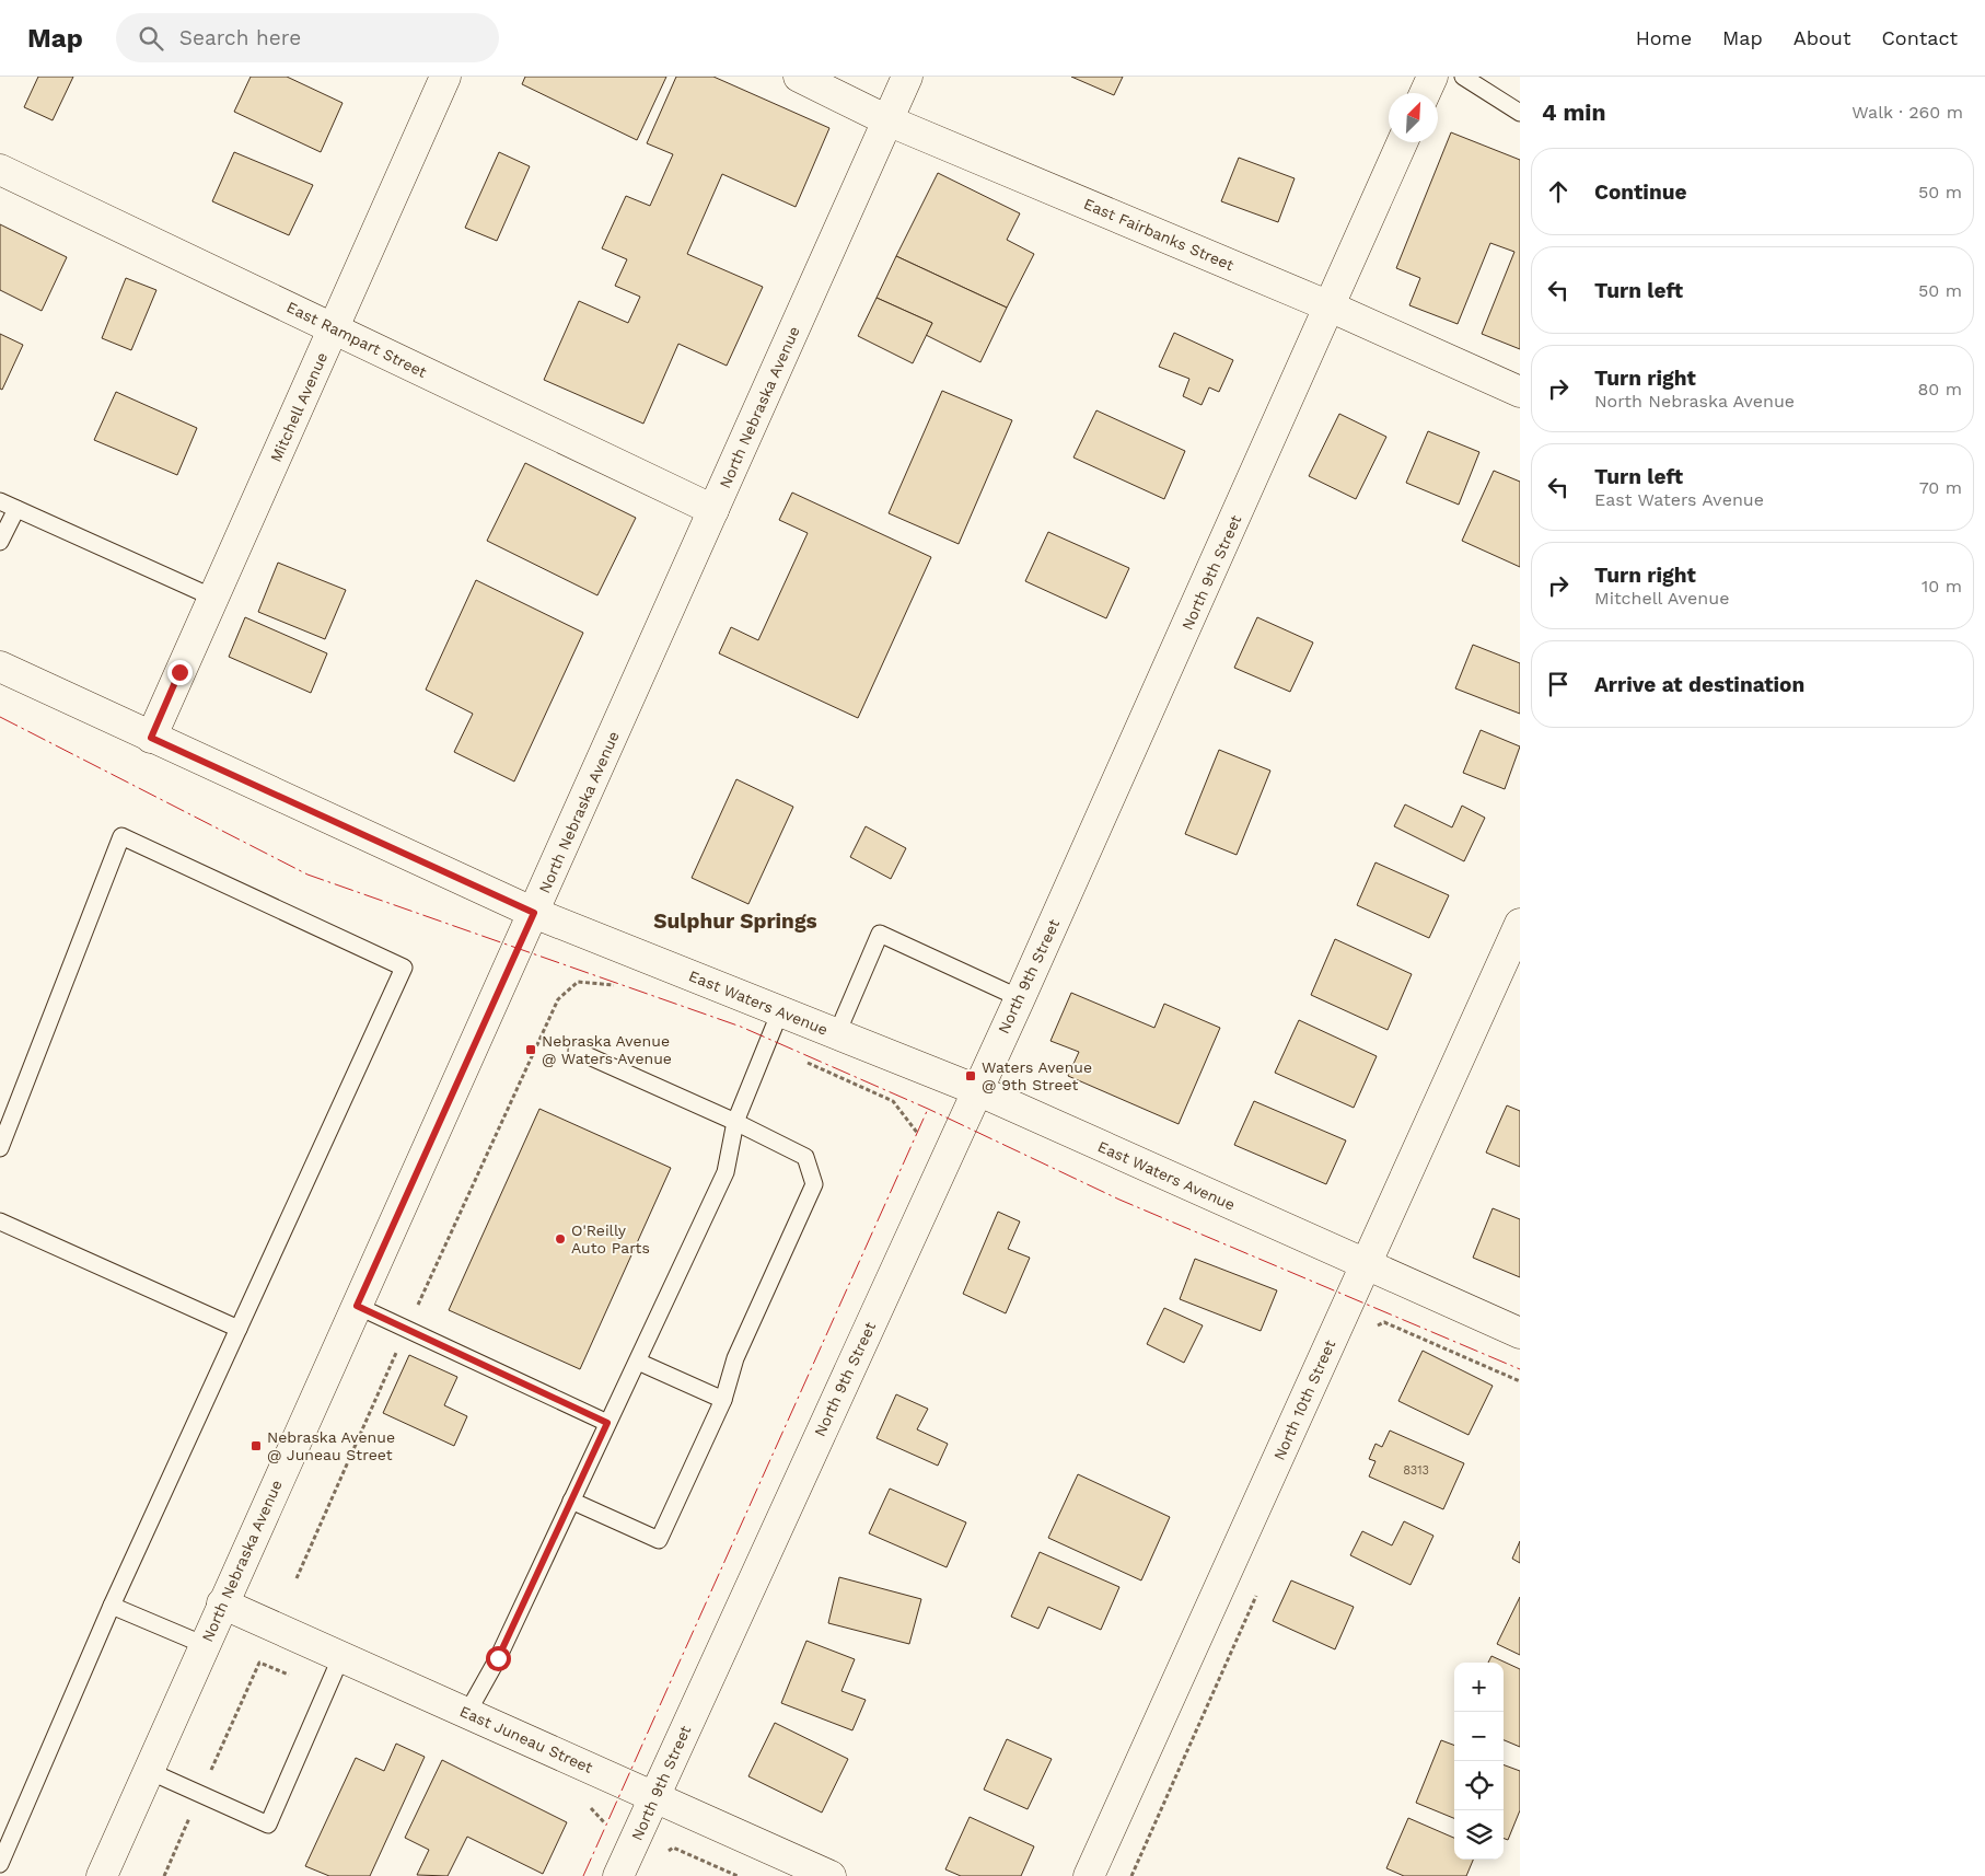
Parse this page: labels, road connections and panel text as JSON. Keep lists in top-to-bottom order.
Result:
{
  "streets": {
    "street": [
      "East Fairbanks Street",
      "East Rampart Street",
      "Mitchell Avenue",
      "North Nebraska Avenue",
      "North 9th Street",
      "East Waters Avenue",
      "North 10th Street",
      "East Juneau Street"
    ]
  },
  "crossings": [
    ["East Fairbanks Street", "North Nebraska Avenue"],
    ["East Fairbanks Street", "North 9th Street"],
    ["East Rampart Street", "Mitchell Avenue"],
    ["East Rampart Street", "North Nebraska Avenue"],
    ["Mitchell Avenue", "East Waters Avenue"],
    ["North Nebraska Avenue", "East Waters Avenue"],
    ["North Nebraska Avenue", "East Juneau Street"],
    ["North 9th Street", "East Waters Avenue"],
    ["North 9th Street", "East Juneau Street"],
    ["East Waters Avenue", "North 10th Street"]
  ],
  "districts": ["Sulphur Springs"],
  "places": {
    "transit": ["Nebraska Avenue @ Waters Avenue", "Waters Avenue @ 9th Street", "Nebraska Avenue @ Juneau Street"],
    "other": ["O'Reilly Auto Parts"]
  },
  "house_numbers": ["8313"],
  "north": "top right",
  "page": {
    "header": "Map",
    "search": "Search here",
    "nav": [
      "Home",
      "Map",
      "About",
      "Contact"
    ],
    "heading": ["4 min", "Walk · 260 m"],
    "list": [
      ["Continue", "50 m"],
      ["Turn left", "50 m"],
      ["Turn right", "North Nebraska Avenue", "80 m"],
      ["Turn left", "East Waters Avenue", "70 m"],
      ["Turn right", "Mitchell Avenue", "10 m"],
      "Arrive at destination"
    ],
    "map_buttons": ["+", "−"]
  }
}
